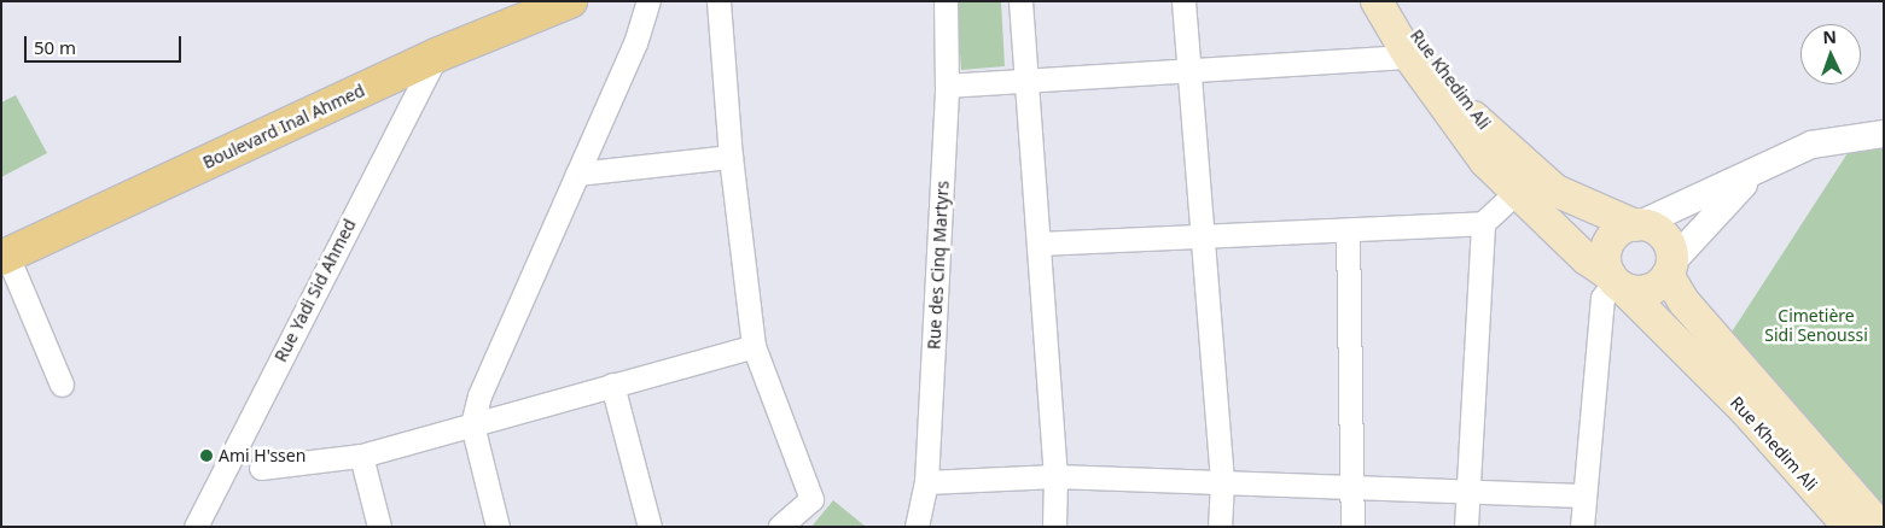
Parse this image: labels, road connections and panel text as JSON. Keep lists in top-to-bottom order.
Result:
{
  "streets": {
    "main road": ["Rue Khedim Ali", "Boulevard Inal Ahmed"],
    "street": ["Rue des Cinq Martyrs", "Rue Yadi Sid Ahmed"]
  },
  "crossings": [
    ["Boulevard Inal Ahmed", "Rue Yadi Sid Ahmed"]
  ],
  "parks": ["Cimetière Sidi Senoussi"],
  "places": ["Ami H'ssen"],
  "scale_bar": "50 m",
  "north": "top"
}
